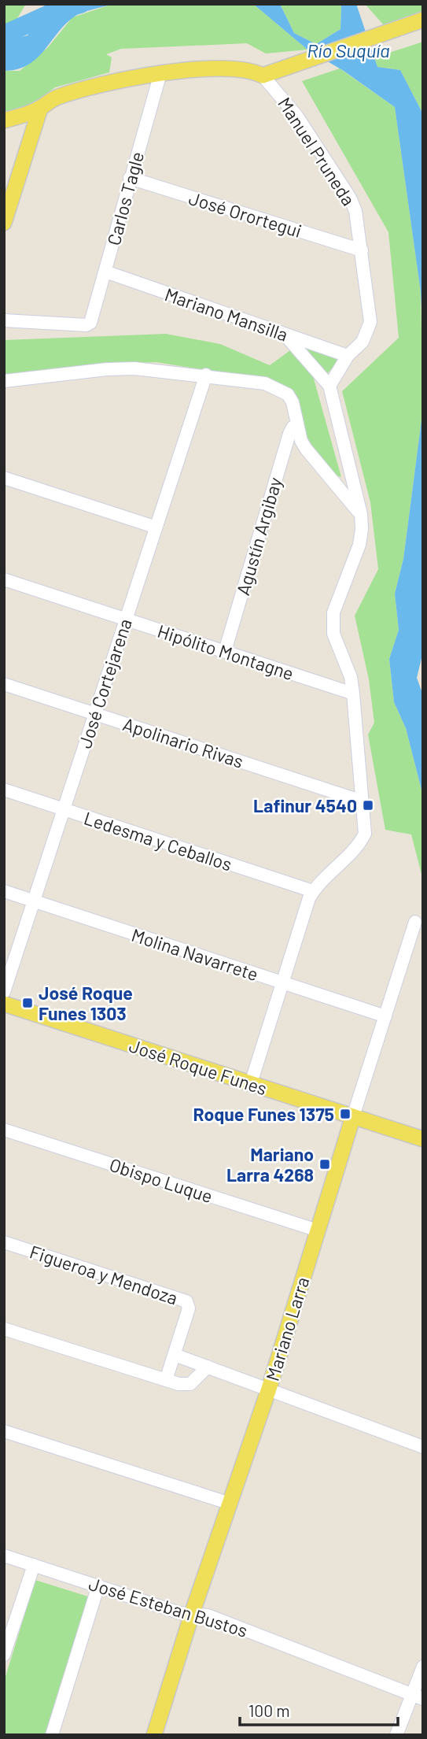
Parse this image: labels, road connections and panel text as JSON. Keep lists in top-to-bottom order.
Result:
{
  "streets": {
    "main road": ["José Roque Funes", "Mariano Larra"],
    "street": [
      "Manuel Pruneda",
      "Carlos Tagle",
      "José Orortegui",
      "Mariano Mansilla",
      "Agustín Argibay",
      "Hipólito Montagne",
      "José Cortejarena",
      "Apolinario Rivas",
      "Ledesma y Ceballos",
      "Molina Navarrete",
      "Obispo Luque",
      "Figueroa y Mendoza",
      "José Esteban Bustos"
    ]
  },
  "crossings": [
    ["Manuel Pruneda", "José Orortegui"],
    ["Manuel Pruneda", "Mariano Mansilla"],
    ["Carlos Tagle", "José Orortegui"],
    ["Carlos Tagle", "Mariano Mansilla"],
    ["Agustín Argibay", "Hipólito Montagne"],
    ["Hipólito Montagne", "José Cortejarena"],
    ["José Cortejarena", "Apolinario Rivas"],
    ["José Cortejarena", "Ledesma y Ceballos"],
    ["José Cortejarena", "Molina Navarrete"],
    ["Molina Navarrete", "Mariano Larra"],
    ["José Roque Funes", "Mariano Larra"],
    ["Obispo Luque", "Mariano Larra"],
    ["Mariano Larra", "José Esteban Bustos"]
  ],
  "water": ["Río Suquía"],
  "places": {
    "transit": [
      "Lafinur 4540",
      "José Roque Funes 1303",
      "Roque Funes 1375",
      "Mariano Larra 4268"
    ]
  },
  "scale_bar": "100 m"
}
